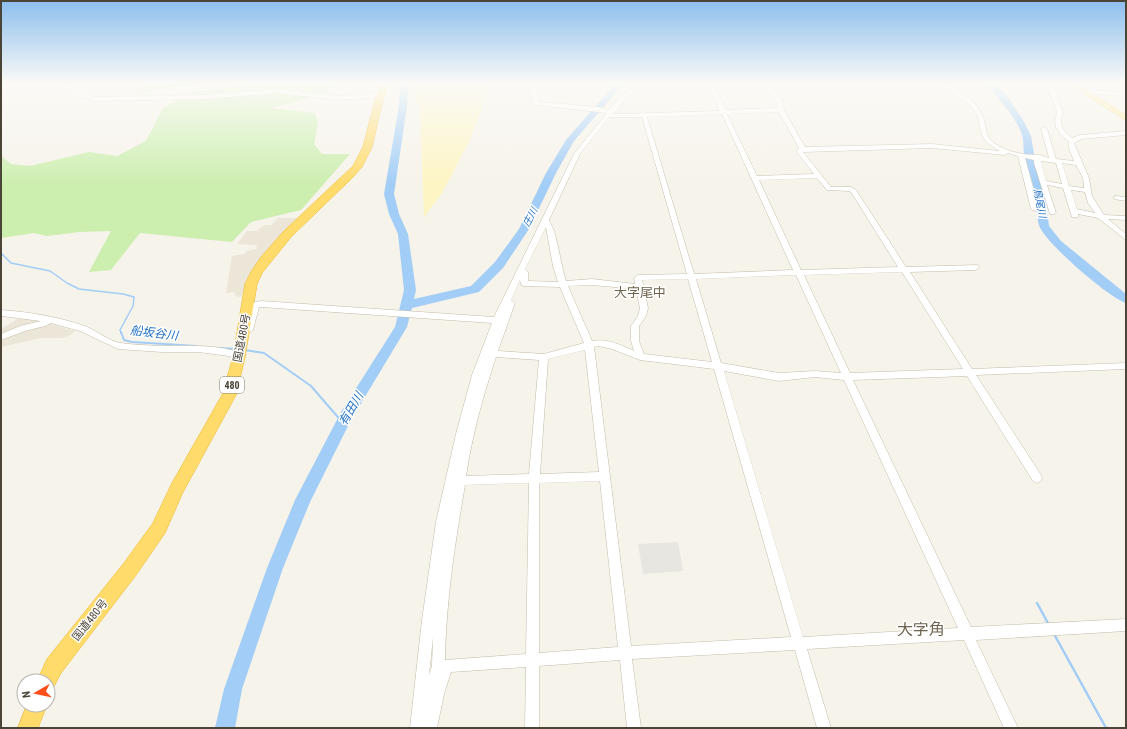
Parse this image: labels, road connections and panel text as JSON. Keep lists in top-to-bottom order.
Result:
{
  "streets": {
    "highway": ["国道480号", "480"]
  },
  "districts": ["大字尾中", "大字角"],
  "water": [
    "鳥尾川",
    "庄川",
    "船坂谷川",
    "有田川"
  ],
  "north": "left"
}
